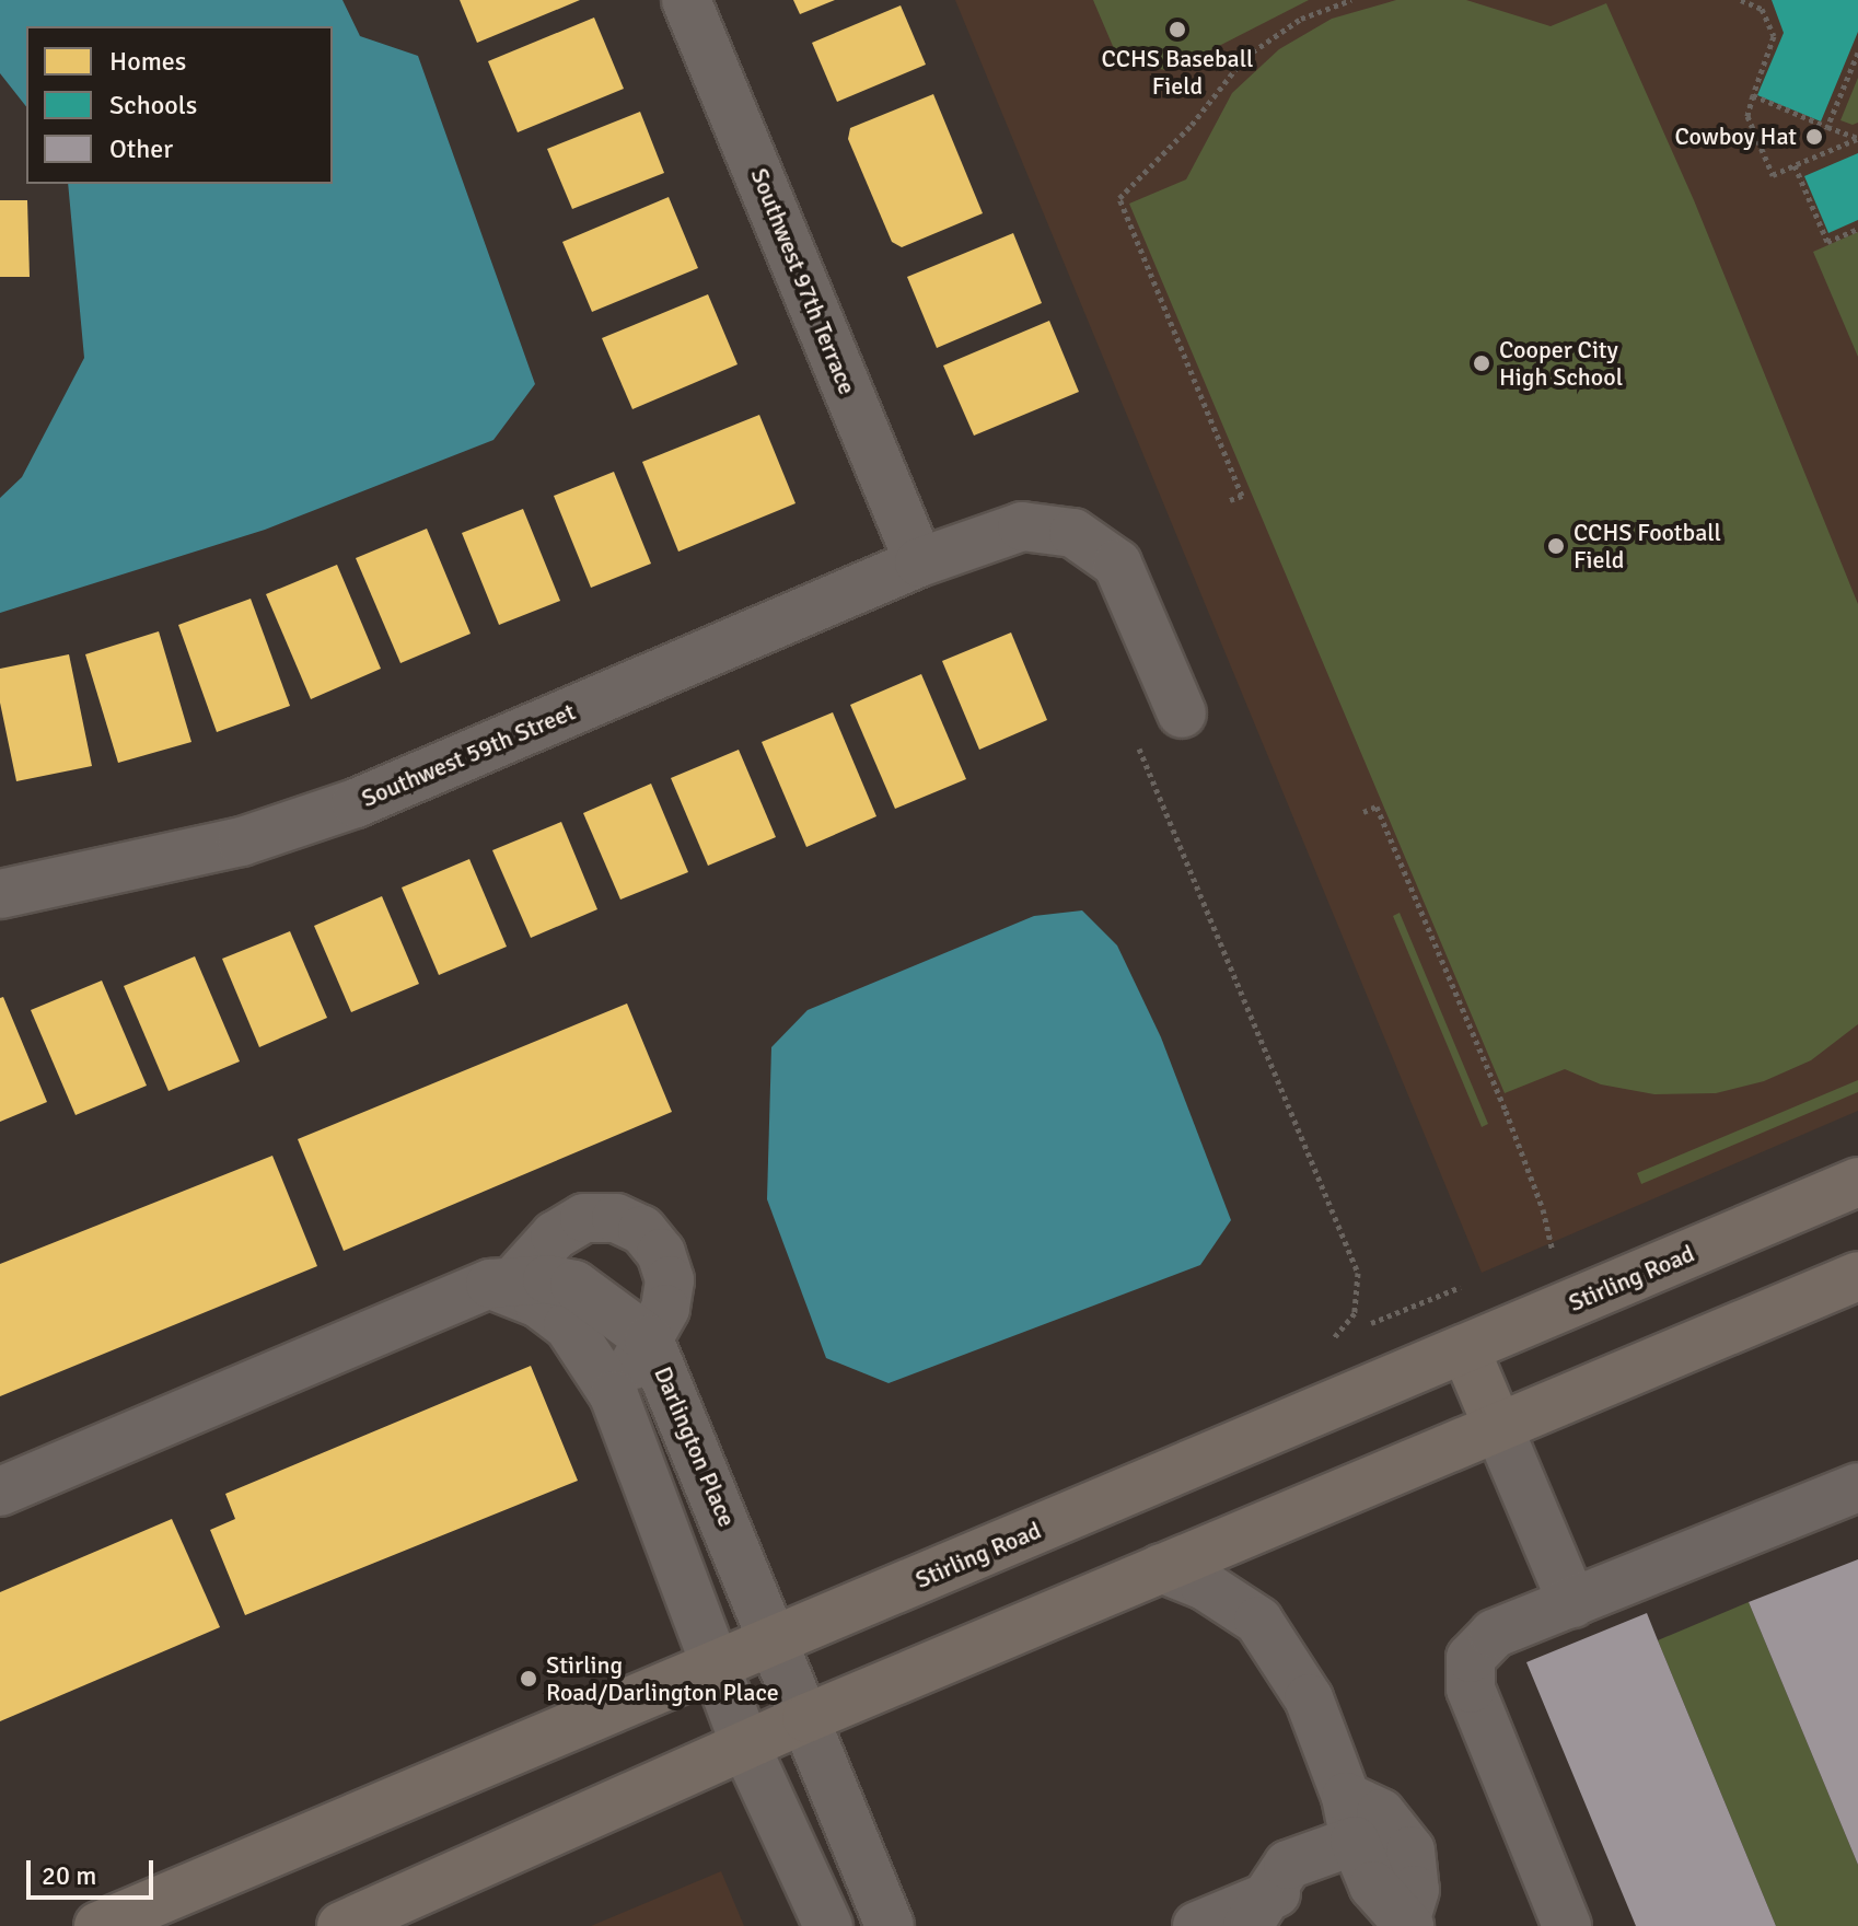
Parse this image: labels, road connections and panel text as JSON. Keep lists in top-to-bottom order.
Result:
{
  "streets": {
    "main road": ["Stirling Road"],
    "street": ["Southwest 97th Terrace", "Southwest 59th Street", "Darlington Place"]
  },
  "crossings": [
    ["Southwest 97th Terrace", "Southwest 59th Street"],
    ["Stirling Road", "Darlington Place"]
  ],
  "places": [
    "CCHS Baseball Field",
    "Cowboy Hat",
    "Cooper City High School",
    "CCHS Football Field",
    "Stirling Road/Darlington Place"
  ],
  "legend": ["Homes", "Schools", "Other"],
  "scale_bar": "20 m"
}
